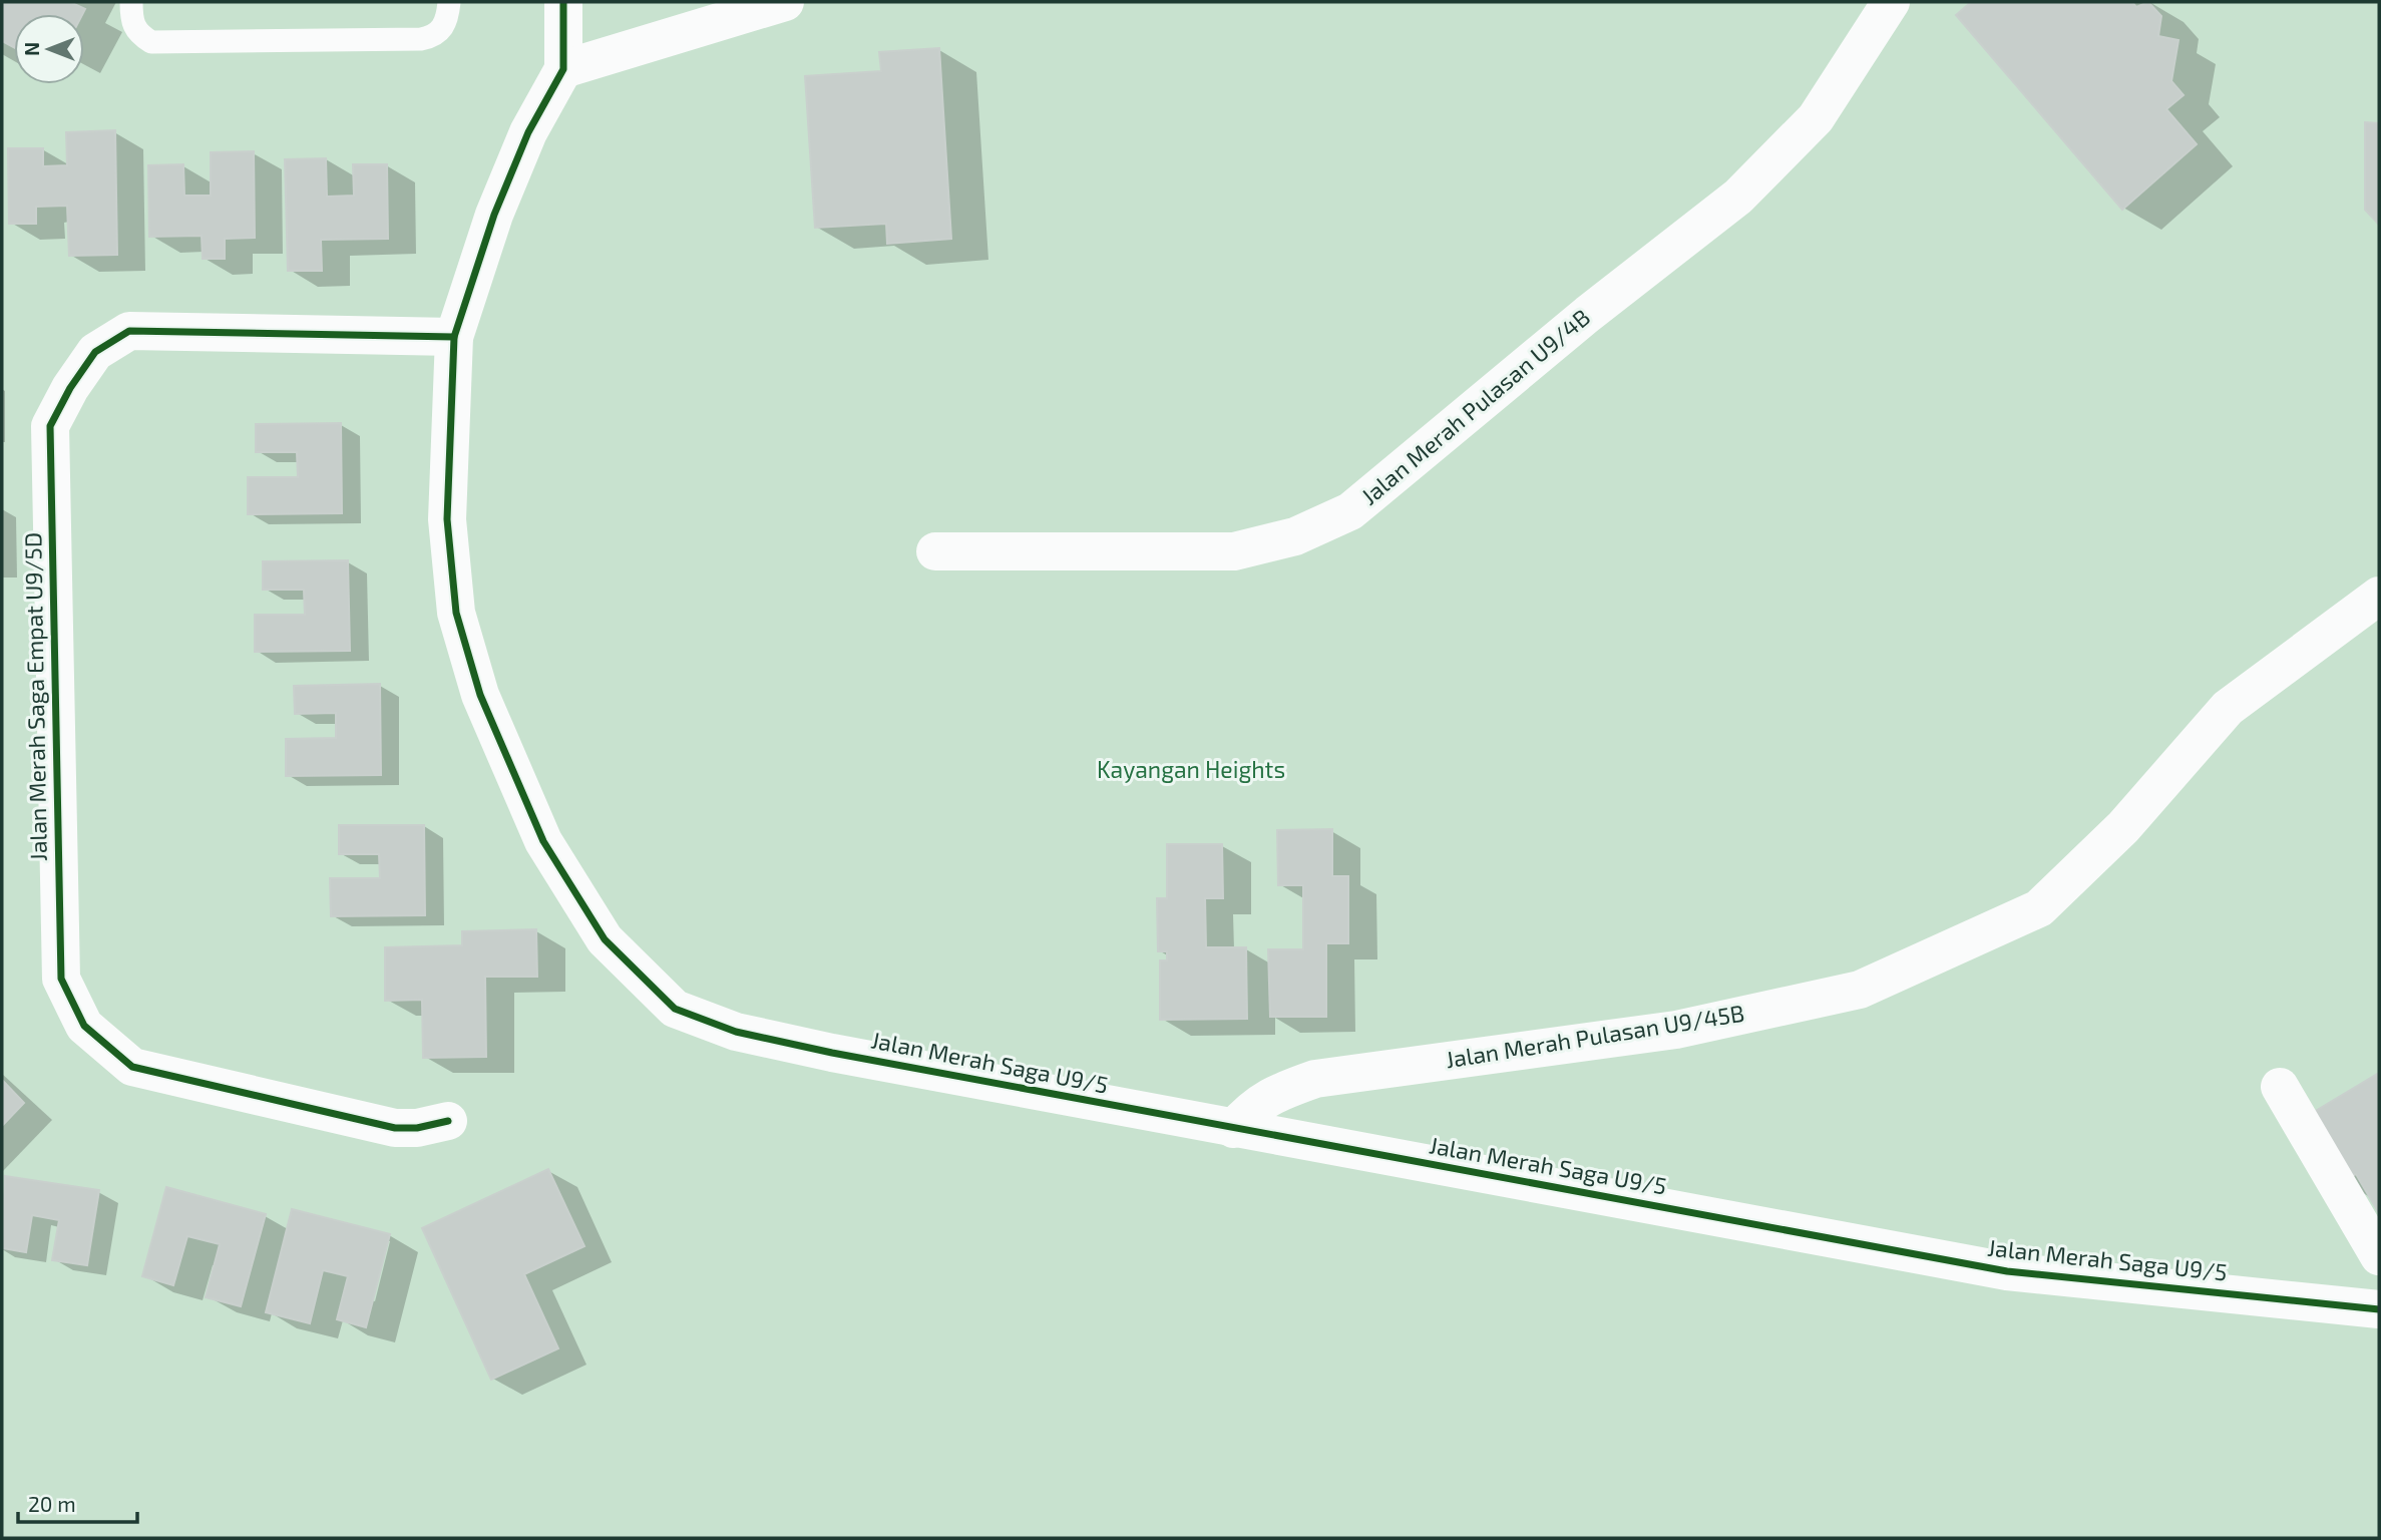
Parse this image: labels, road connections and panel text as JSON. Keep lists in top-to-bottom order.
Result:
{
  "streets": {
    "street": [
      "Jalan Merah Pulasan U9/4B",
      "Jalan Merah Saga Empat U9/5D",
      "Jalan Merah Pulasan U9/45B",
      "Jalan Merah Saga U9/5"
    ]
  },
  "crossings": [
    ["Jalan Merah Saga Empat U9/5D", "Jalan Merah Saga U9/5"],
    ["Jalan Merah Pulasan U9/45B", "Jalan Merah Saga U9/5"]
  ],
  "parks": ["Kayangan Heights"],
  "scale_bar": "20 m",
  "north": "left"
}
